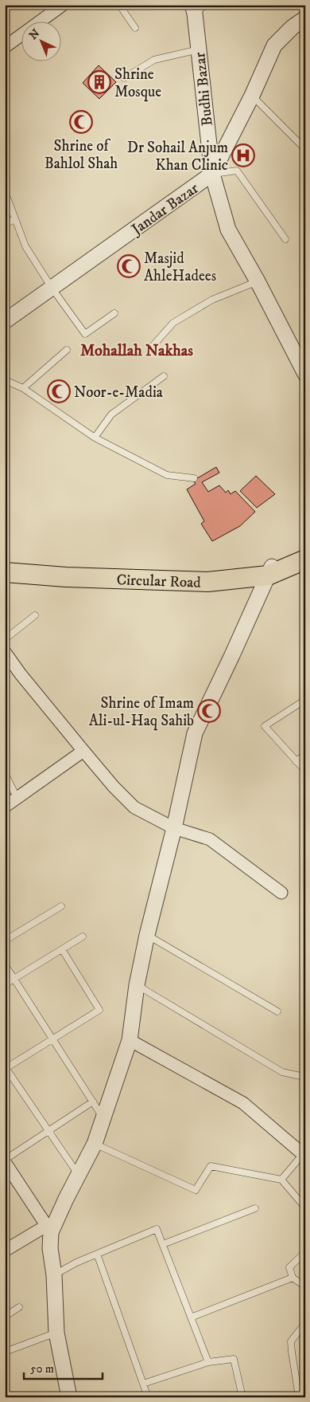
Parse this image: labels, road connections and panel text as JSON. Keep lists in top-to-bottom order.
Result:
{
  "streets": {
    "main road": ["Circular Road"],
    "street": ["Budhi Bazar", "Jandar Bazar"]
  },
  "crossings": [
    ["Budhi Bazar", "Jandar Bazar"]
  ],
  "districts": ["Mohallah Nakhas"],
  "places": {
    "building": ["Shrine Mosque"],
    "mosque": [
      "Shrine of Bahlol Shah",
      "Masjid AhleHadees",
      "Noor-e-Madia",
      "Shrine of Imam Ali-ul-Haq Sahib"
    ],
    "hospital": ["Dr Sohail Anjum Khan Clinic"]
  },
  "scale_bar": "50 m",
  "north": "top left"
}
